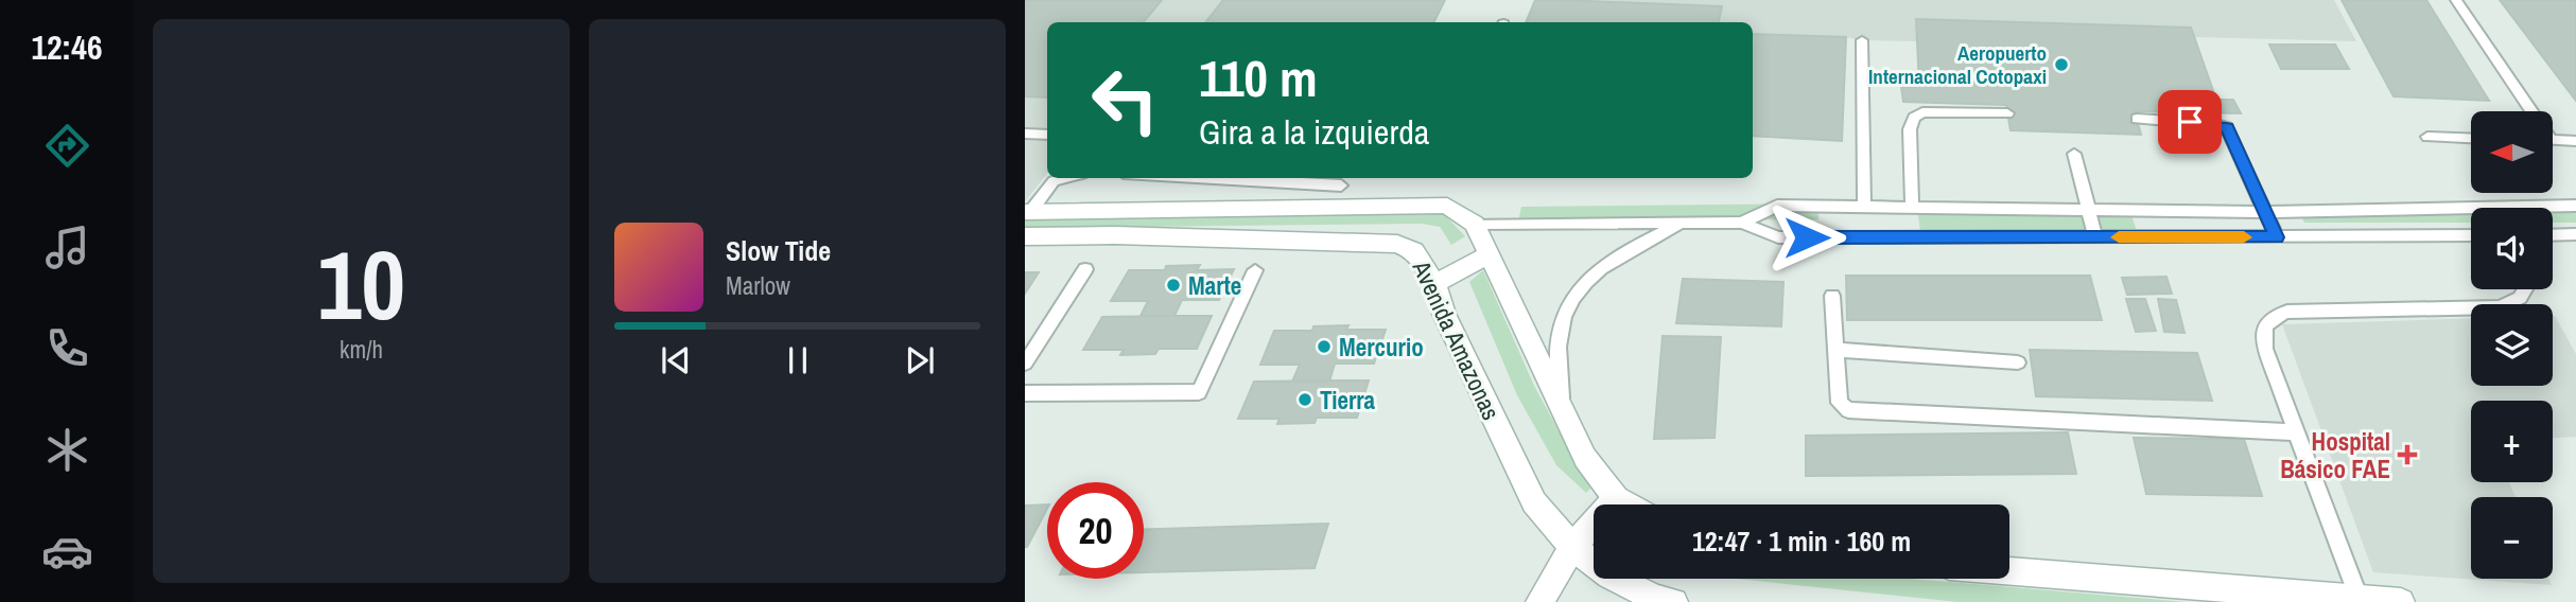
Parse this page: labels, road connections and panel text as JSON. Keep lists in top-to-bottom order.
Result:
{
  "streets": {
    "main road": ["Avenida Amazonas"]
  },
  "places": {
    "other": [
      "Aeropuerto Internacional Cotopaxi",
      "Marte",
      "Mercurio",
      "Tierra"
    ],
    "health": ["Hospital Básico FAE"]
  },
  "north": "left",
  "page": {
    "tabs": "12:46",
    "tile": ["10", "km/h"],
    "turn": ["110 m", "Gira a la izquierda"],
    "map_buttons": ["+", "−"],
    "song": ["Slow Tide", "Marlow"],
    "limit": "20",
    "trip": "12:47 · 1 min · 160 m"
  }
}
